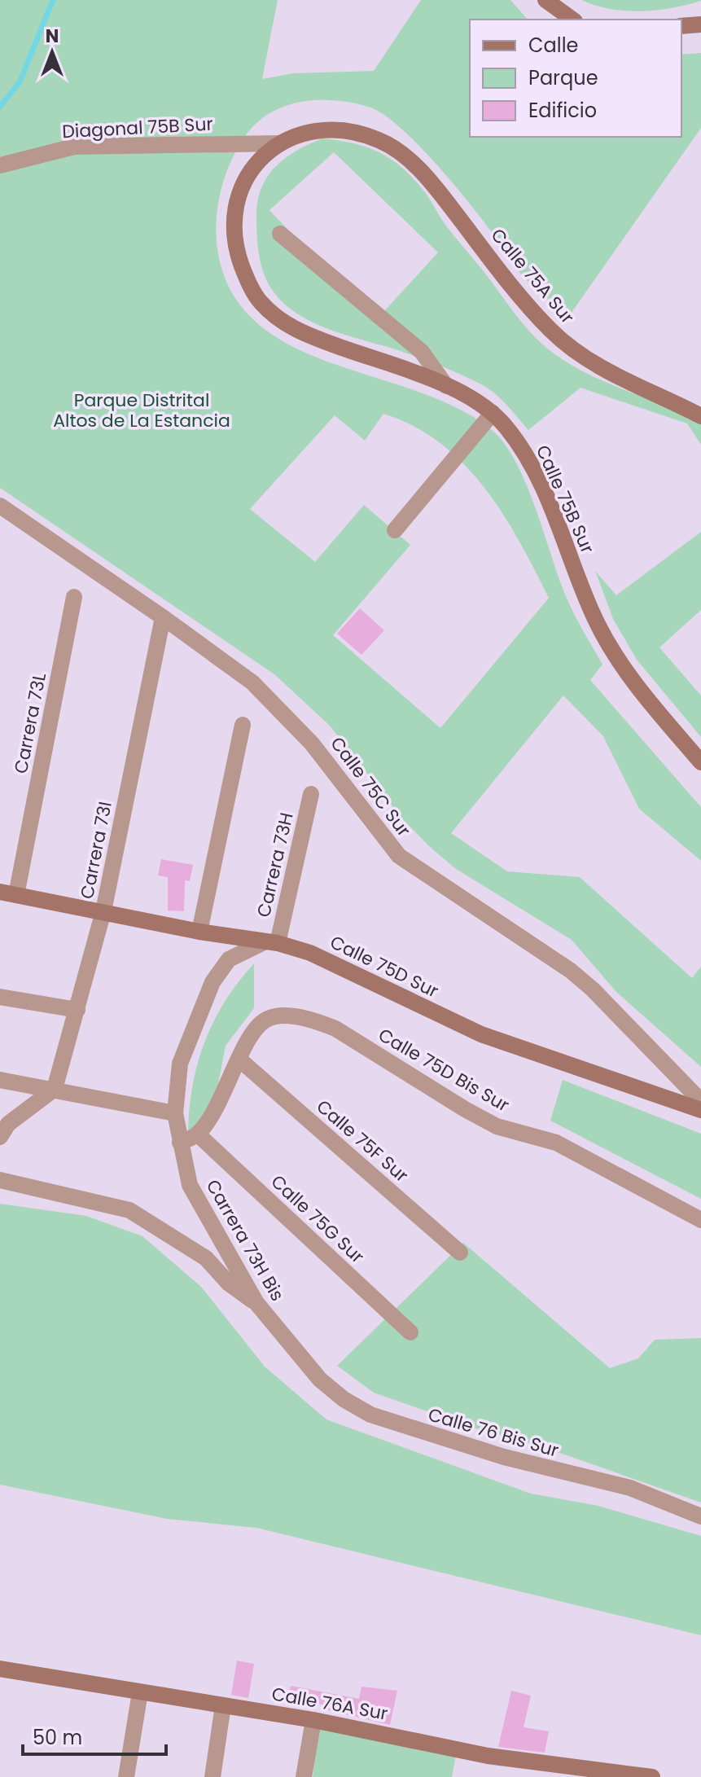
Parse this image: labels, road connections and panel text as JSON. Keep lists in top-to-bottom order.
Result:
{
  "streets": {
    "street": [
      "Diagonal 75B Sur",
      "Calle 75A Sur",
      "Calle 75B Sur",
      "Carrera 73L",
      "Calle 75C Sur",
      "Carrera 73I",
      "Carrera 73H",
      "Calle 75D Sur",
      "Calle 75D Bis Sur",
      "Calle 75F Sur",
      "Calle 75G Sur",
      "Carrera 73H Bis",
      "Calle 76 Bis Sur",
      "Calle 76A Sur"
    ]
  },
  "crossings": [
    ["Diagonal 75B Sur", "Calle 75A Sur"],
    ["Diagonal 75B Sur", "Calle 75B Sur"],
    ["Calle 75A Sur", "Calle 75B Sur"],
    ["Carrera 73L", "Calle 75D Sur"],
    ["Calle 75C Sur", "Carrera 73I"],
    ["Carrera 73I", "Calle 75D Sur"],
    ["Carrera 73H", "Calle 75D Sur"],
    ["Carrera 73H", "Carrera 73H Bis"],
    ["Calle 75D Sur", "Carrera 73H Bis"],
    ["Calle 75D Bis Sur", "Calle 75F Sur"],
    ["Carrera 73H Bis", "Calle 76 Bis Sur"]
  ],
  "parks": ["Parque Distrital Altos de La Estancia"],
  "legend": ["Calle", "Parque", "Edificio"],
  "scale_bar": "50 m",
  "north": "top"
}
